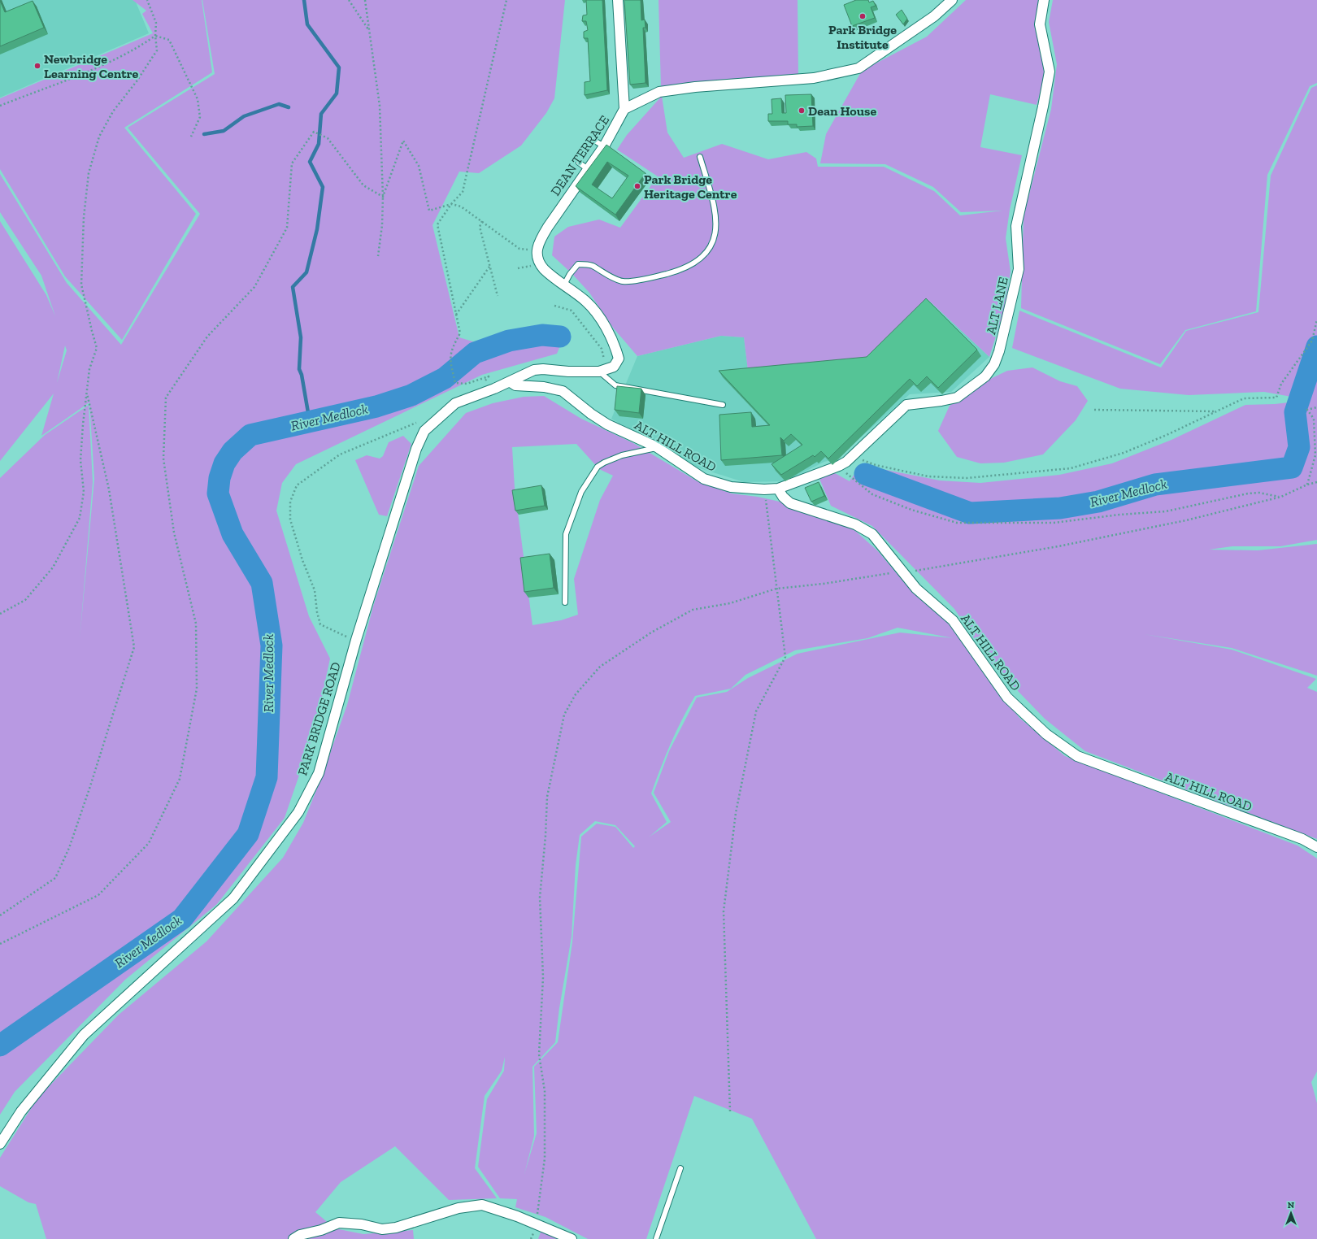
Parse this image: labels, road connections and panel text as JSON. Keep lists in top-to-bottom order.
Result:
{
  "streets": {
    "street": [
      "DEAN TERRACE",
      "ALT LANE",
      "ALT HILL ROAD",
      "PARK BRIDGE ROAD"
    ]
  },
  "crossings": [
    ["ALT LANE", "ALT HILL ROAD"],
    ["ALT HILL ROAD", "PARK BRIDGE ROAD"]
  ],
  "water": ["River Medlock"],
  "places": [
    "Park Bridge Institute",
    "Newbridge Learning Centre",
    "Dean House",
    "Park Bridge Heritage Centre"
  ],
  "north": "top"
}
